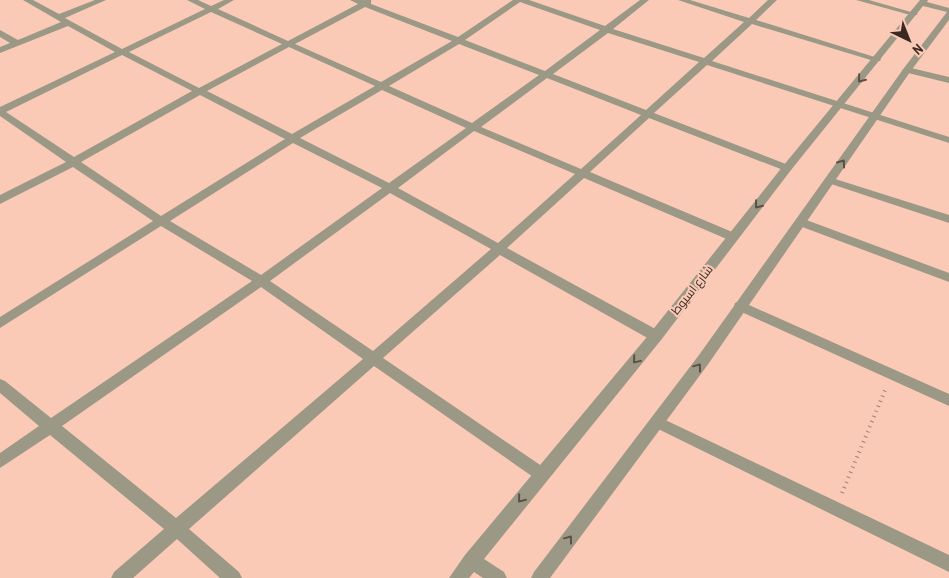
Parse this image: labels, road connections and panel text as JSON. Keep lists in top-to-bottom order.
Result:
{
  "streets": {
    "street": ["شارع اسيوط"]
  },
  "north": "bottom right"
}
